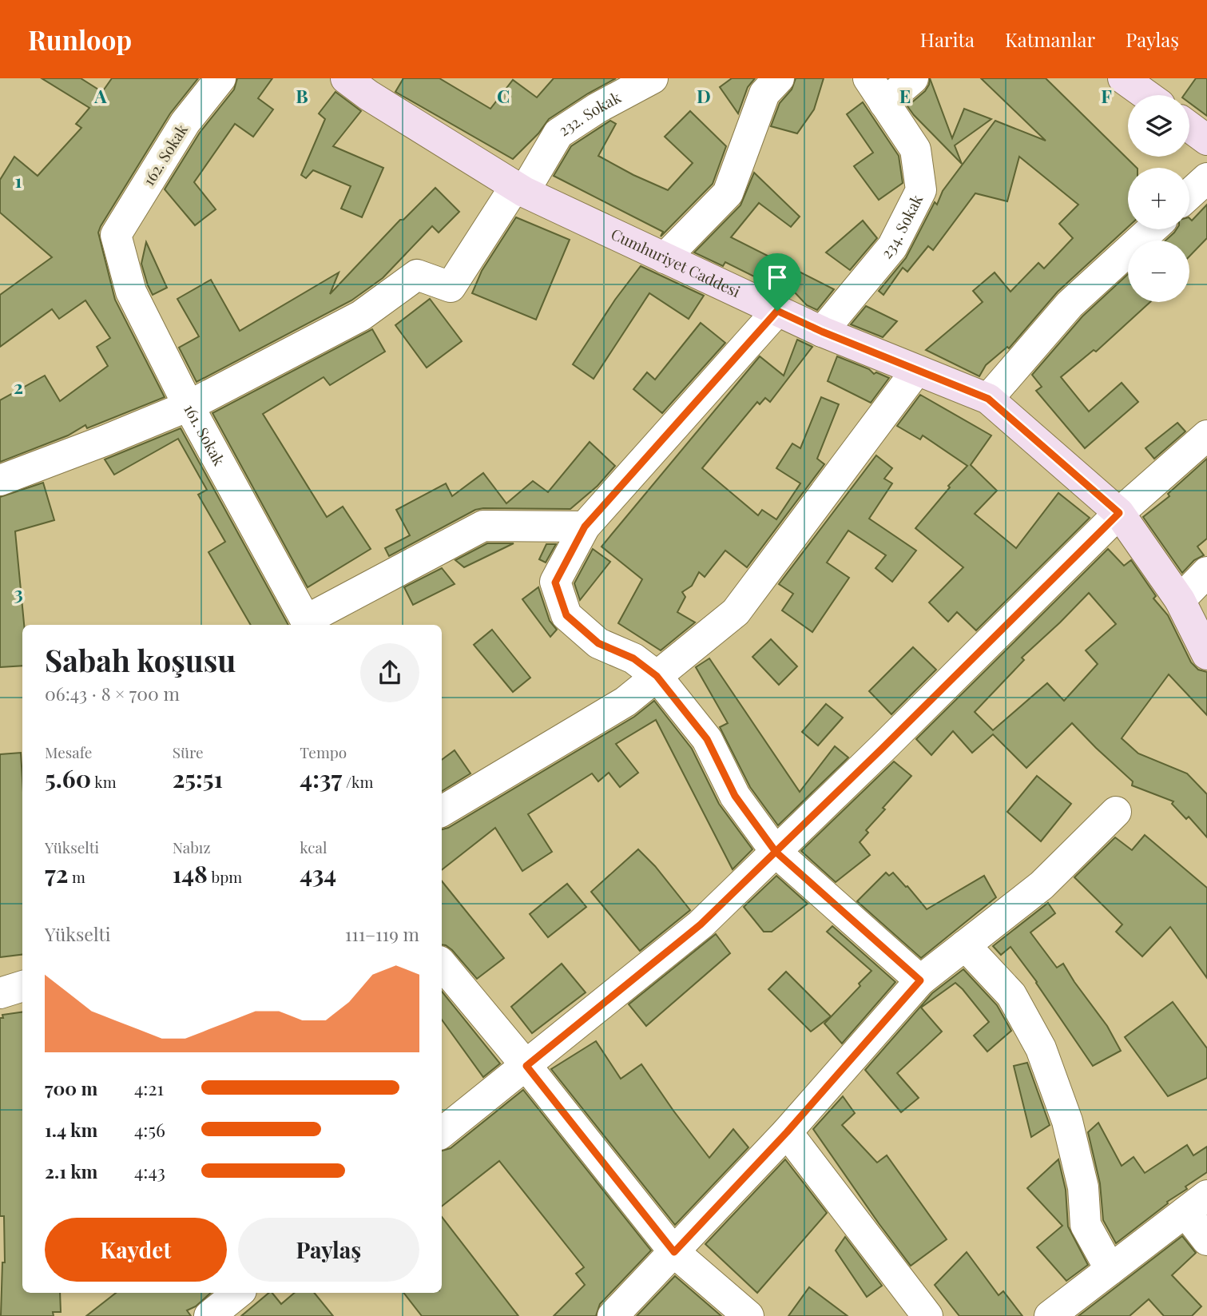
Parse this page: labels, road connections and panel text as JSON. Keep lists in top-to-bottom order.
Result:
{
  "streets": {
    "main road": ["Cumhuriyet Caddesi"],
    "street": [
      "232. Sokak",
      "162. Sokak",
      "234. Sokak",
      "161. Sokak"
    ]
  },
  "crossings": [
    ["232. Sokak", "Cumhuriyet Caddesi"],
    ["232. Sokak", "161. Sokak"],
    ["162. Sokak", "161. Sokak"],
    ["234. Sokak", "Cumhuriyet Caddesi"]
  ],
  "page": {
    "header": "Runloop",
    "nav": ["Harita", "Katmanlar", "Paylaş"],
    "map_buttons": ["+", "−"],
    "heading": ["Sabah koşusu", "06:43 · 8 × 700 m"],
    "stats": [
      ["Mesafe", "5.60 km"],
      ["Süre", "25:51"],
      ["Tempo", "4:37 /km"],
      ["Yükselti", "72 m"],
      ["Nabız", "148 bpm"],
      ["kcal", "434"]
    ],
    "chart": ["Yükselti", "111–119 m"],
    "list": [
      {
        "name": "700 m",
        "note": "4:21"
      },
      {
        "name": "1.4 km",
        "note": "4:56"
      },
      {
        "name": "2.1 km",
        "note": "4:43"
      }
    ],
    "buttons": ["Kaydet", "Paylaş"]
  },
  "grid": {
    "columns": [
      "A",
      "B",
      "C",
      "D",
      "E",
      "F"
    ],
    "rows": ["1", "2", "3"]
  }
}
